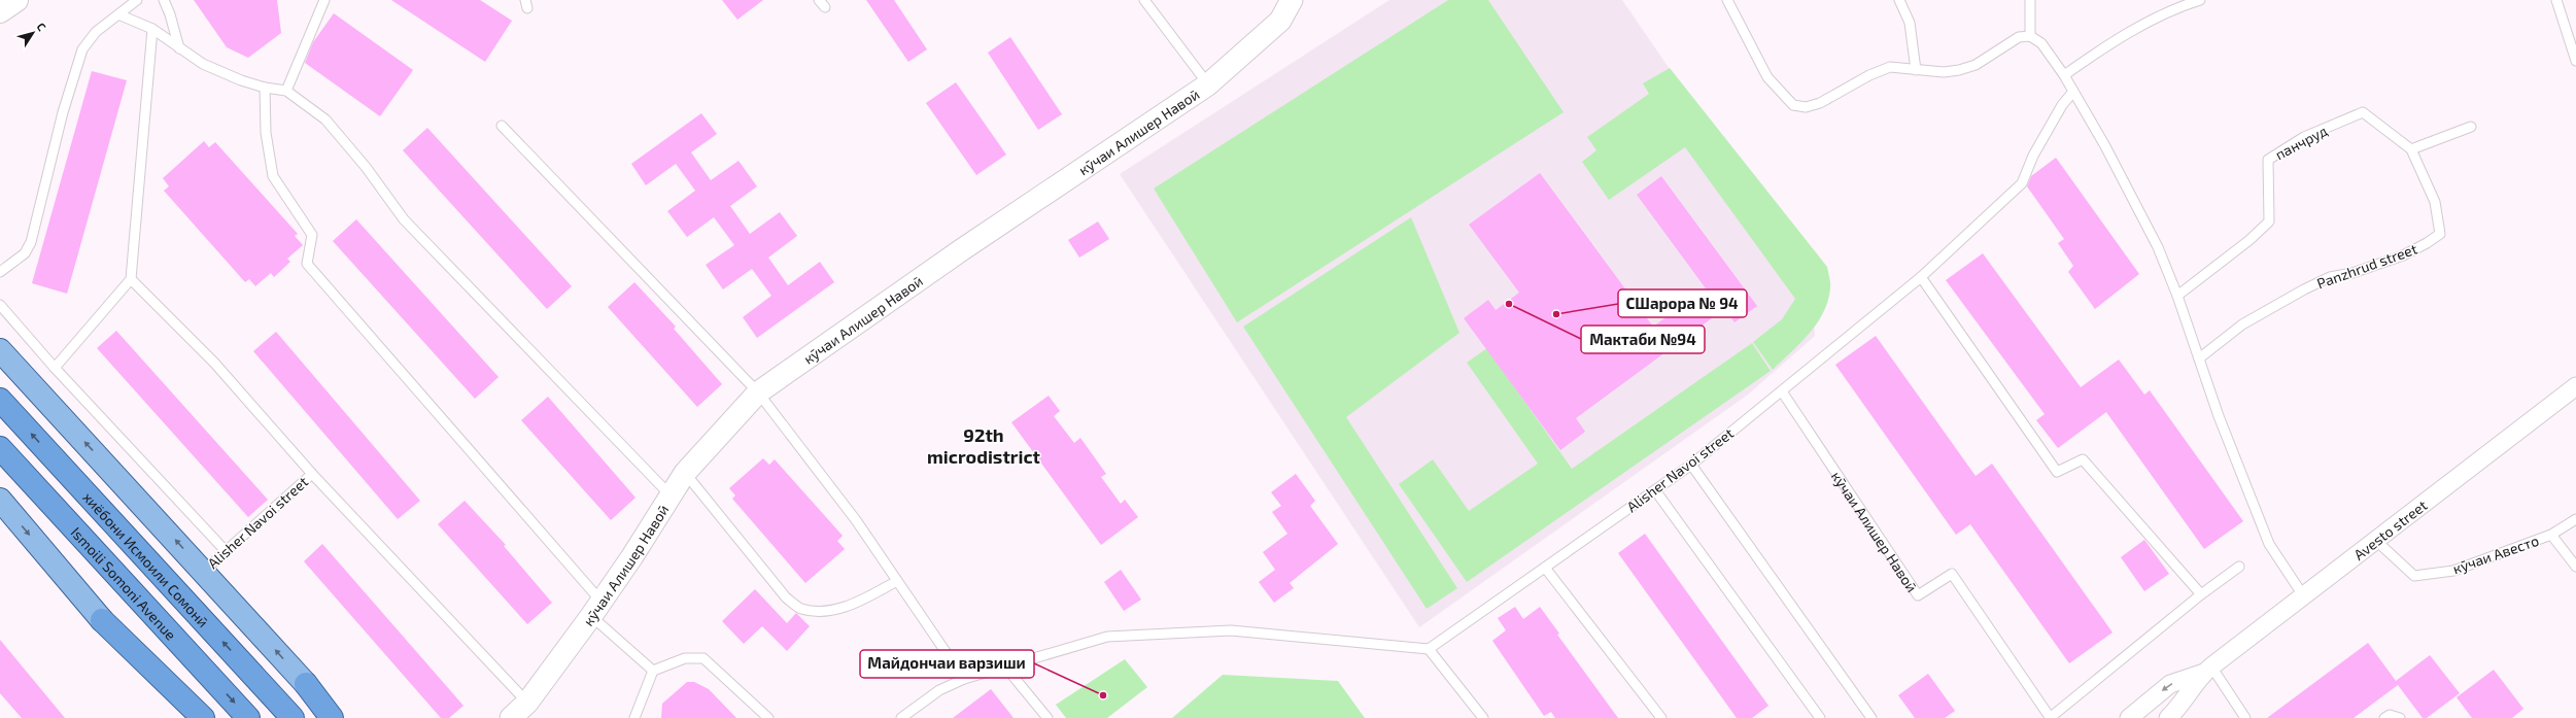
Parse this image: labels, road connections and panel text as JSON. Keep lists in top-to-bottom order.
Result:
{
  "streets": {
    "highway": ["хиёбони Исмоили Сомонӣ", "Ismoili Somoni Avenue"],
    "street": ["кӯчаи Алишер Навоӣ", "Avesto street"],
    "lane": [
      "панчруд",
      "Panzhrud street",
      "Alisher Navoi street",
      "кӯчаи Авесто"
    ]
  },
  "crossings": [
    ["кӯчаи Алишер Навоӣ", "Alisher Navoi street"],
    ["панчруд", "Panzhrud street"],
    ["Avesto street", "кӯчаи Авесто"]
  ],
  "districts": ["92th microdistrict"],
  "places": ["Мактаби №94", "СШарора № 94", "Майдончаи варзиши"],
  "north": "top right"
}
